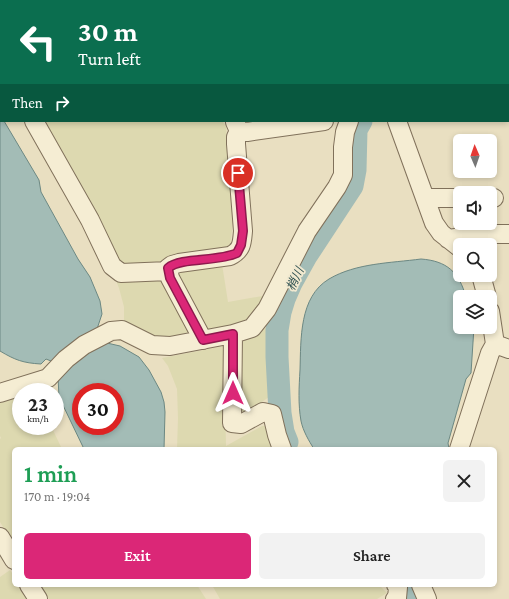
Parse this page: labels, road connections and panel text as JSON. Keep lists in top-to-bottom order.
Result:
{
  "water": ["梢川"],
  "north": "top",
  "page": {
    "turn": ["30 m", "Turn left"],
    "then": "Then",
    "speed": "23 km/h",
    "limit": "30",
    "heading": ["1 min", "170 m · 19:04"],
    "buttons": ["Exit", "Share"]
  }
}
